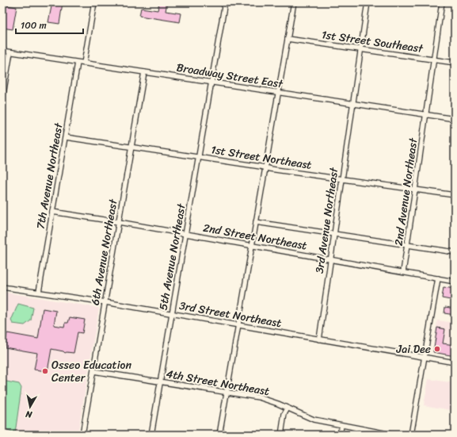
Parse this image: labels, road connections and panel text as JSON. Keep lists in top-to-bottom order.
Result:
{
  "streets": {
    "street": [
      "1st Street Southeast",
      "Broadway Street East",
      "1st Street Northeast",
      "7th Avenue Northeast",
      "2nd Avenue Northeast",
      "3rd Avenue Northeast",
      "2nd Street Northeast",
      "6th Avenue Northeast",
      "5th Avenue Northeast",
      "3rd Street Northeast",
      "4th Street Northeast"
    ]
  },
  "crossings": [
    ["1st Street Southeast", "2nd Avenue Northeast"],
    ["1st Street Southeast", "3rd Avenue Northeast"],
    ["Broadway Street East", "7th Avenue Northeast"],
    ["Broadway Street East", "2nd Avenue Northeast"],
    ["Broadway Street East", "3rd Avenue Northeast"],
    ["Broadway Street East", "6th Avenue Northeast"],
    ["Broadway Street East", "5th Avenue Northeast"],
    ["1st Street Northeast", "7th Avenue Northeast"],
    ["1st Street Northeast", "2nd Avenue Northeast"],
    ["1st Street Northeast", "3rd Avenue Northeast"],
    ["1st Street Northeast", "6th Avenue Northeast"],
    ["1st Street Northeast", "5th Avenue Northeast"],
    ["7th Avenue Northeast", "2nd Street Northeast"],
    ["7th Avenue Northeast", "3rd Street Northeast"],
    ["2nd Avenue Northeast", "2nd Street Northeast"],
    ["3rd Avenue Northeast", "2nd Street Northeast"],
    ["3rd Avenue Northeast", "3rd Street Northeast"],
    ["2nd Street Northeast", "6th Avenue Northeast"],
    ["2nd Street Northeast", "5th Avenue Northeast"],
    ["6th Avenue Northeast", "3rd Street Northeast"],
    ["6th Avenue Northeast", "4th Street Northeast"],
    ["5th Avenue Northeast", "3rd Street Northeast"],
    ["5th Avenue Northeast", "4th Street Northeast"]
  ],
  "places": ["Jai Dee", "Osseo Education Center"],
  "scale_bar": "100 m",
  "north": "bottom"
}
